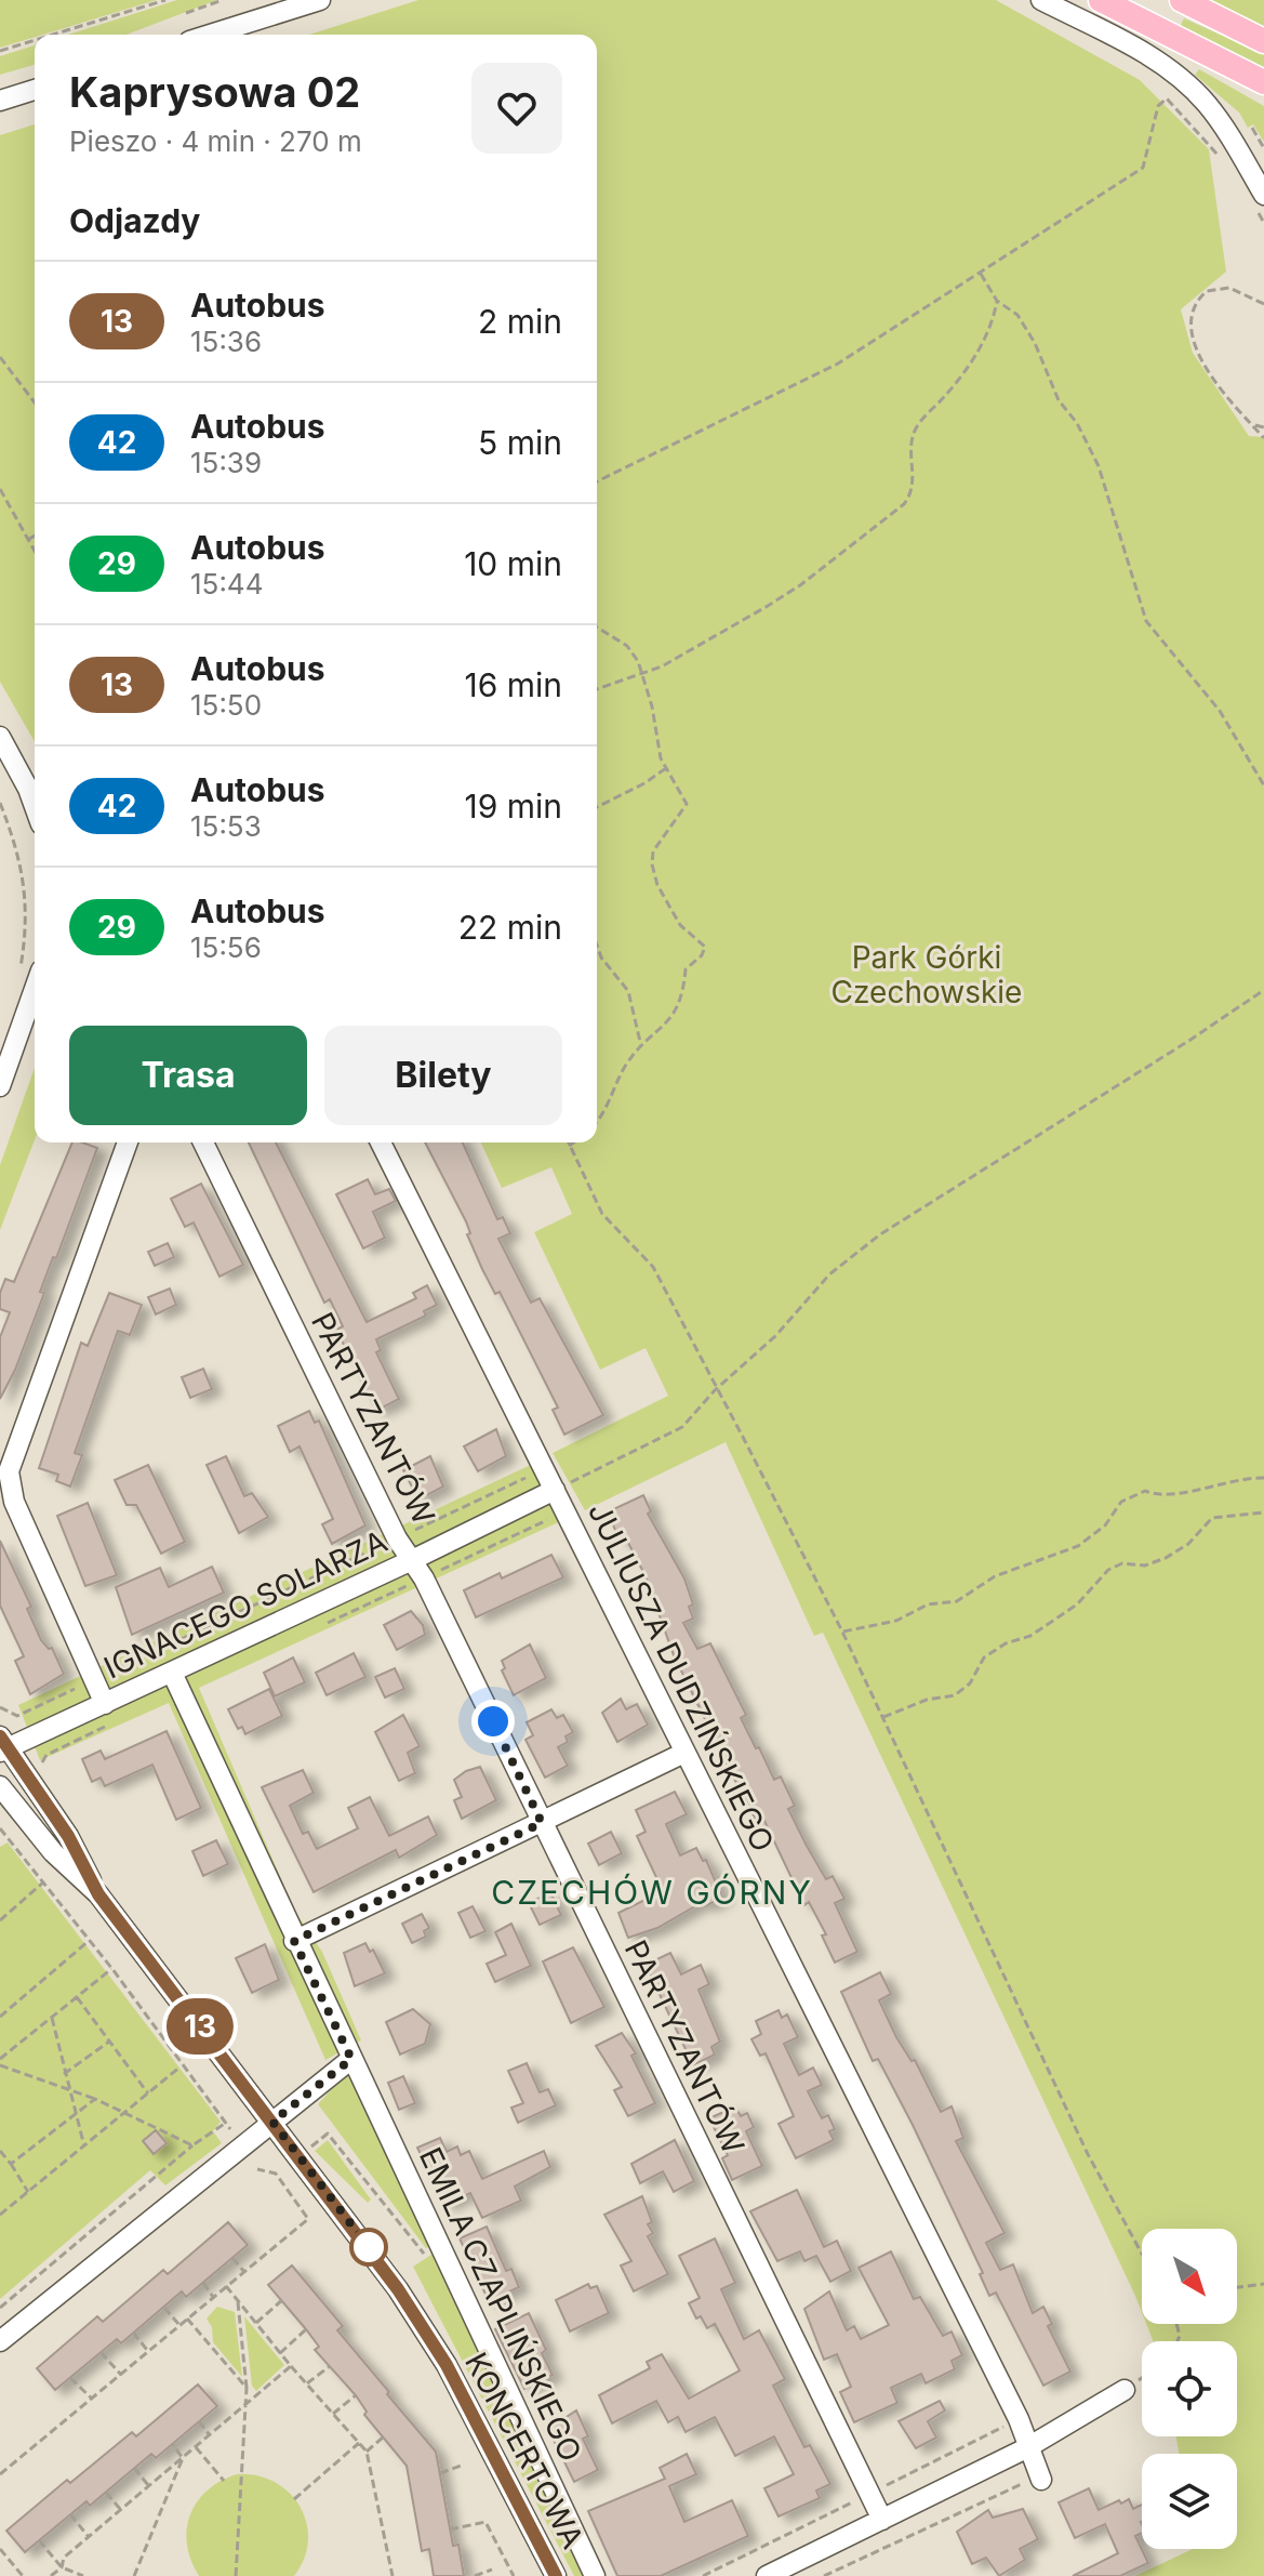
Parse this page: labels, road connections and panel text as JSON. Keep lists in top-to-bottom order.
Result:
{
  "streets": {
    "street": [
      "PARTYZANTÓW",
      "IGNACEGO SOLARZA",
      "JULIUSZA DUDZIŃSKIEGO",
      "EMILA CZAPLIŃSKIEGO",
      "KONCERTOWA"
    ]
  },
  "crossings": [
    ["PARTYZANTÓW", "IGNACEGO SOLARZA"],
    ["IGNACEGO SOLARZA", "JULIUSZA DUDZIŃSKIEGO"],
    ["IGNACEGO SOLARZA", "EMILA CZAPLIŃSKIEGO"],
    ["IGNACEGO SOLARZA", "KONCERTOWA"]
  ],
  "districts": ["CZECHÓW GÓRNY"],
  "parks": ["Park Górki Czechowskie"],
  "lines": ["bus line 13"],
  "north": "bottom right",
  "page": {
    "on_map": "13",
    "heading": [
      ["Kaprysowa 02", "Pieszo · 4 min · 270 m"],
      "Odjazdy"
    ],
    "list": [
      {
        "mark": "13",
        "name": "Autobus",
        "note": "15:36",
        "value": "2 min"
      },
      {
        "mark": "42",
        "name": "Autobus",
        "note": "15:39",
        "value": "5 min"
      },
      {
        "mark": "29",
        "name": "Autobus",
        "note": "15:44",
        "value": "10 min"
      },
      {
        "mark": "13",
        "name": "Autobus",
        "note": "15:50",
        "value": "16 min"
      },
      {
        "mark": "42",
        "name": "Autobus",
        "note": "15:53",
        "value": "19 min"
      },
      {
        "mark": "29",
        "name": "Autobus",
        "note": "15:56",
        "value": "22 min"
      }
    ],
    "buttons": ["Trasa", "Bilety"]
  }
}
